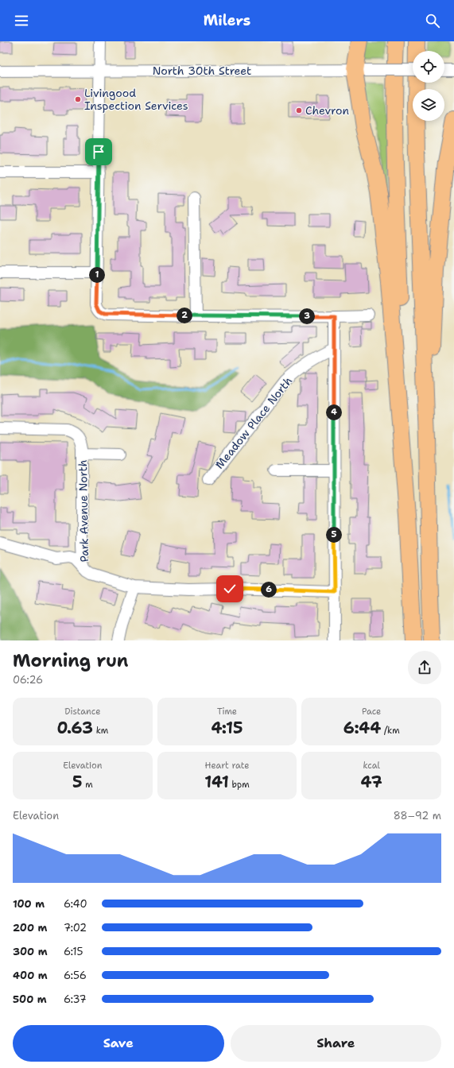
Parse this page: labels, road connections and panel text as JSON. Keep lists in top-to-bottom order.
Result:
{
  "streets": {
    "street": ["North 30th Street", "Meadow Place North", "Park Avenue North"]
  },
  "places": ["Livingood Inspection Services", "Chevron"],
  "page": {
    "header": "Milers",
    "pins": [
      "1",
      "2",
      "3",
      "4",
      "5",
      "6"
    ],
    "heading": ["Morning run", "06:26"],
    "stats": [
      ["Distance", "0.63 km"],
      ["Time", "4:15"],
      ["Pace", "6:44 /km"],
      ["Elevation", "5 m"],
      ["Heart rate", "141 bpm"],
      ["kcal", "47"]
    ],
    "chart": ["Elevation", "88–92 m"],
    "list": [
      {
        "name": "100 m",
        "note": "6:40"
      },
      {
        "name": "200 m",
        "note": "7:02"
      },
      {
        "name": "300 m",
        "note": "6:15"
      },
      {
        "name": "400 m",
        "note": "6:56"
      },
      {
        "name": "500 m",
        "note": "6:37"
      }
    ],
    "buttons": ["Save", "Share"]
  }
}
